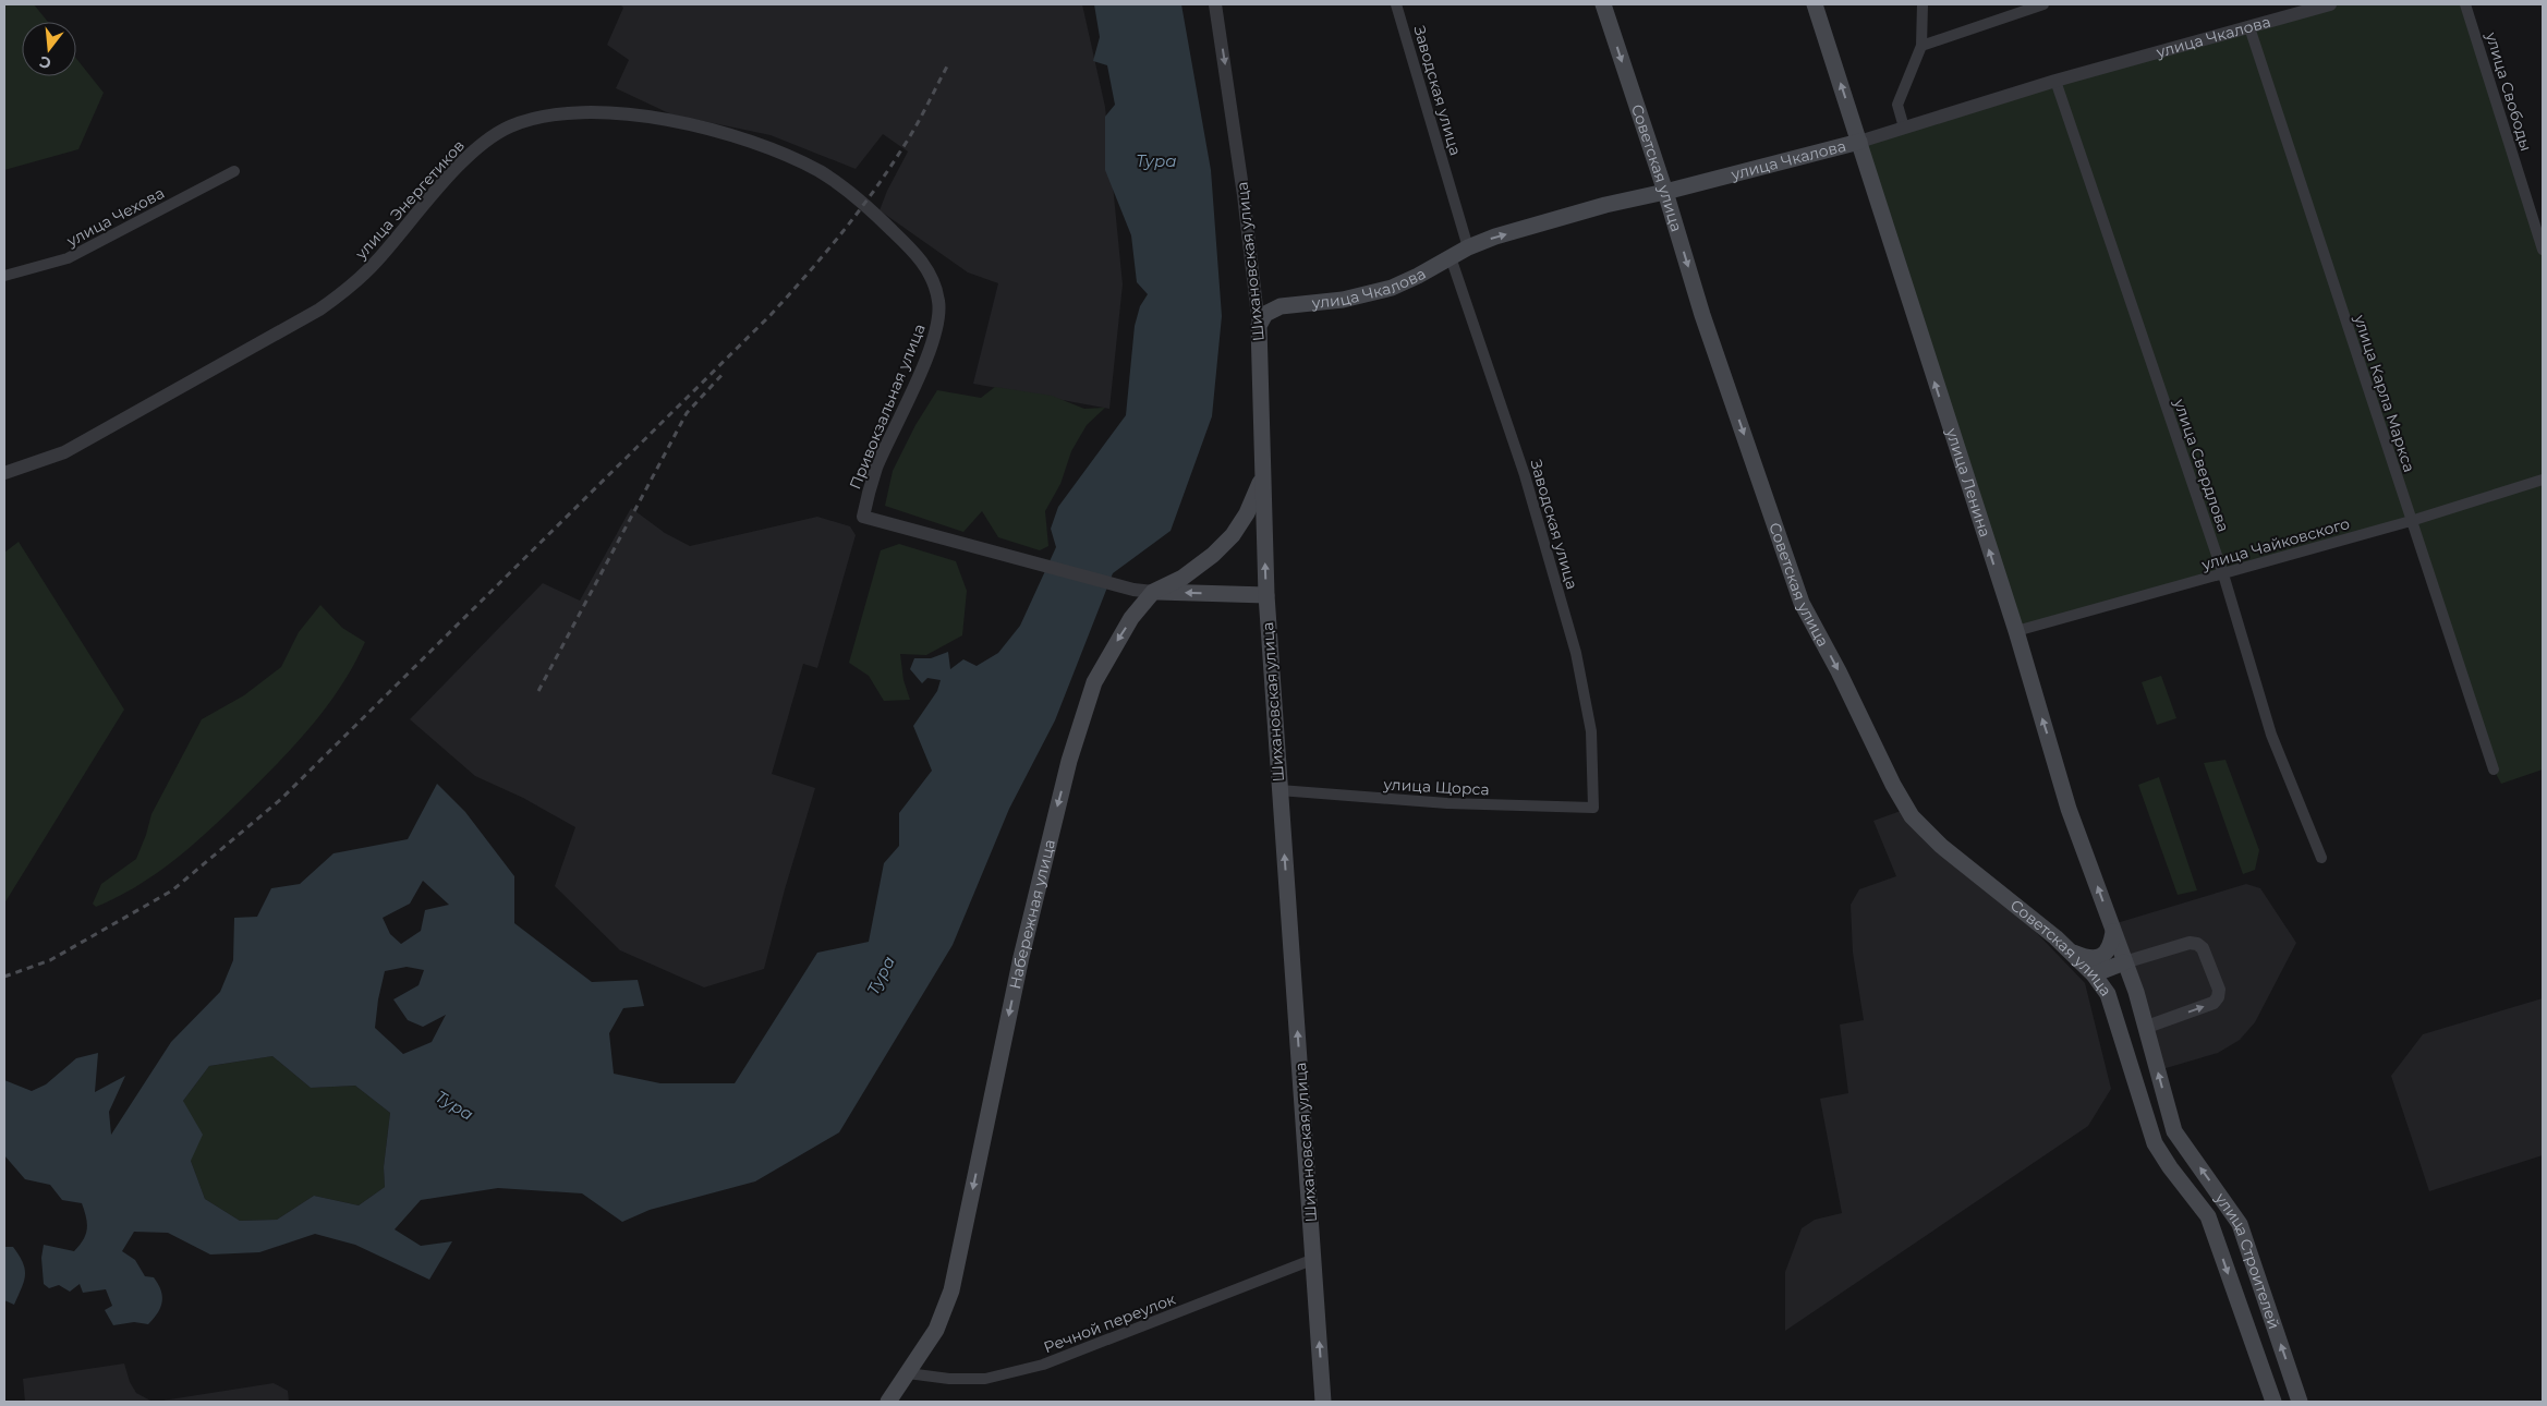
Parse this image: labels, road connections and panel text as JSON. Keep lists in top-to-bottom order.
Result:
{
  "streets": {
    "main road": [
      "улица Чкалова",
      "Советская улица",
      "Шихановская улица",
      "улица Ленина",
      "Набережная улица",
      "улица Строителей"
    ],
    "street": [
      "Заводская улица",
      "улица Свободы",
      "улица Энергетиков",
      "улица Чехова",
      "улица Карла Маркса",
      "Привокзальная улица",
      "улица Свердлова",
      "улица Чайковского",
      "улица Щорса",
      "Речной переулок"
    ]
  },
  "crossings": [
    ["улица Чкалова", "Заводская улица"],
    ["улица Чкалова", "Советская улица"],
    ["улица Чкалова", "Шихановская улица"],
    ["улица Чкалова", "улица Карла Маркса"],
    ["улица Чкалова", "улица Свердлова"],
    ["улица Чкалова", "улица Ленина"],
    ["Заводская улица", "улица Щорса"],
    ["Советская улица", "улица Строителей"],
    ["улица Энергетиков", "Привокзальная улица"],
    ["Шихановская улица", "улица Щорса"],
    ["Шихановская улица", "Набережная улица"],
    ["Шихановская улица", "Речной переулок"],
    ["улица Карла Маркса", "улица Чайковского"],
    ["Привокзальная улица", "Набережная улица"],
    ["улица Свердлова", "улица Чайковского"],
    ["улица Ленина", "улица Чайковского"],
    ["улица Ленина", "улица Строителей"],
    ["Набережная улица", "Речной переулок"]
  ],
  "one_way": ["Советская улица", "улица Ленина", "Набережная улица"],
  "water": ["Тура"],
  "north": "bottom"
}
